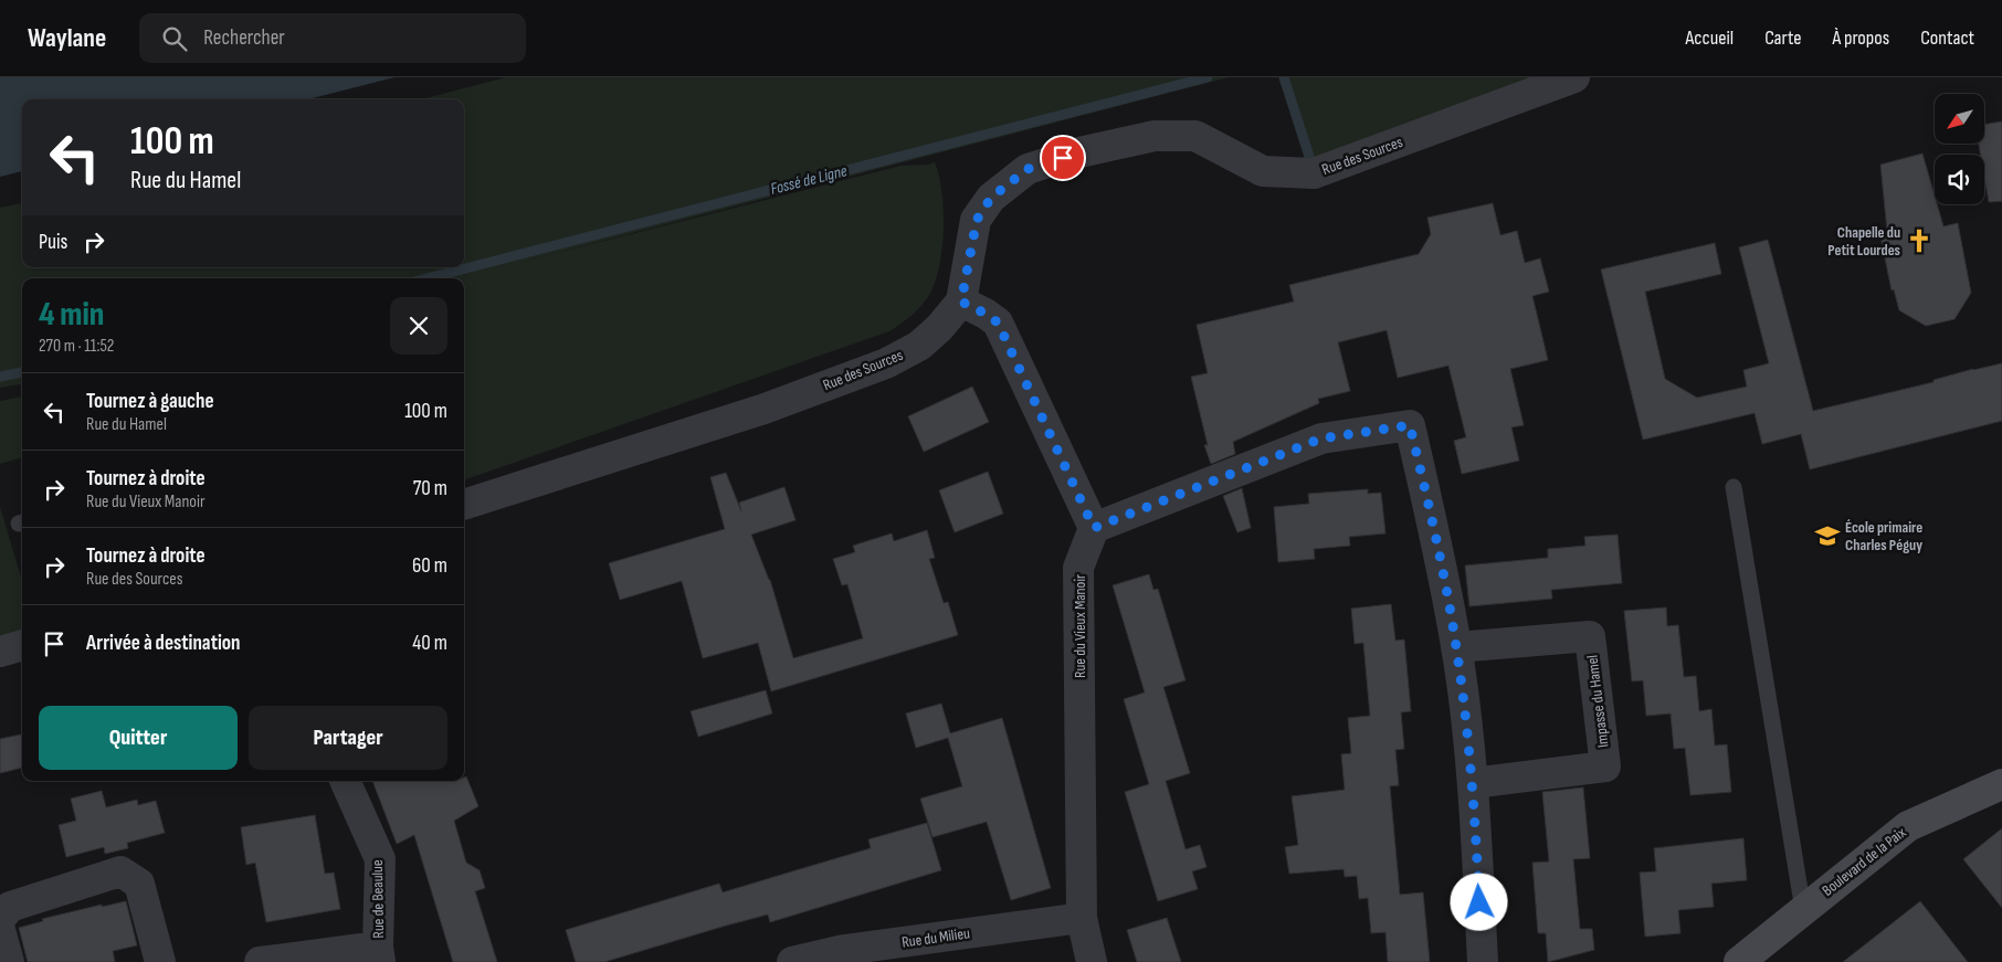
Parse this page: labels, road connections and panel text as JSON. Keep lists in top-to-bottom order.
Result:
{
  "streets": {
    "street": [
      "Rue des Sources",
      "Rue du Vieux Manoir",
      "Impasse du Hamel",
      "Boulevard de la Paix",
      "Rue de Beaulue",
      "Rue du Milieu"
    ]
  },
  "crossings": [
    ["Rue du Vieux Manoir", "Rue du Milieu"]
  ],
  "water": ["Fossé de Ligne"],
  "places": {
    "church": ["Chapelle du Petit Lourdes"],
    "school or university": ["École primaire Charles Péguy"]
  },
  "north": "bottom left",
  "page": {
    "header": "Waylane",
    "search": "Rechercher",
    "nav": [
      "Accueil",
      "Carte",
      "À propos",
      "Contact"
    ],
    "turn": ["100 m", "Rue du Hamel"],
    "then": "Puis",
    "heading": ["4 min", "270 m · 11:52"],
    "list": [
      {
        "name": "Tournez à gauche",
        "note": "Rue du Hamel",
        "value": "100 m"
      },
      {
        "name": "Tournez à droite",
        "note": "Rue du Vieux Manoir",
        "value": "70 m"
      },
      {
        "name": "Tournez à droite",
        "note": "Rue des Sources",
        "value": "60 m"
      },
      {
        "name": "Arrivée à destination",
        "value": "40 m"
      }
    ],
    "buttons": ["Quitter", "Partager"]
  }
}
